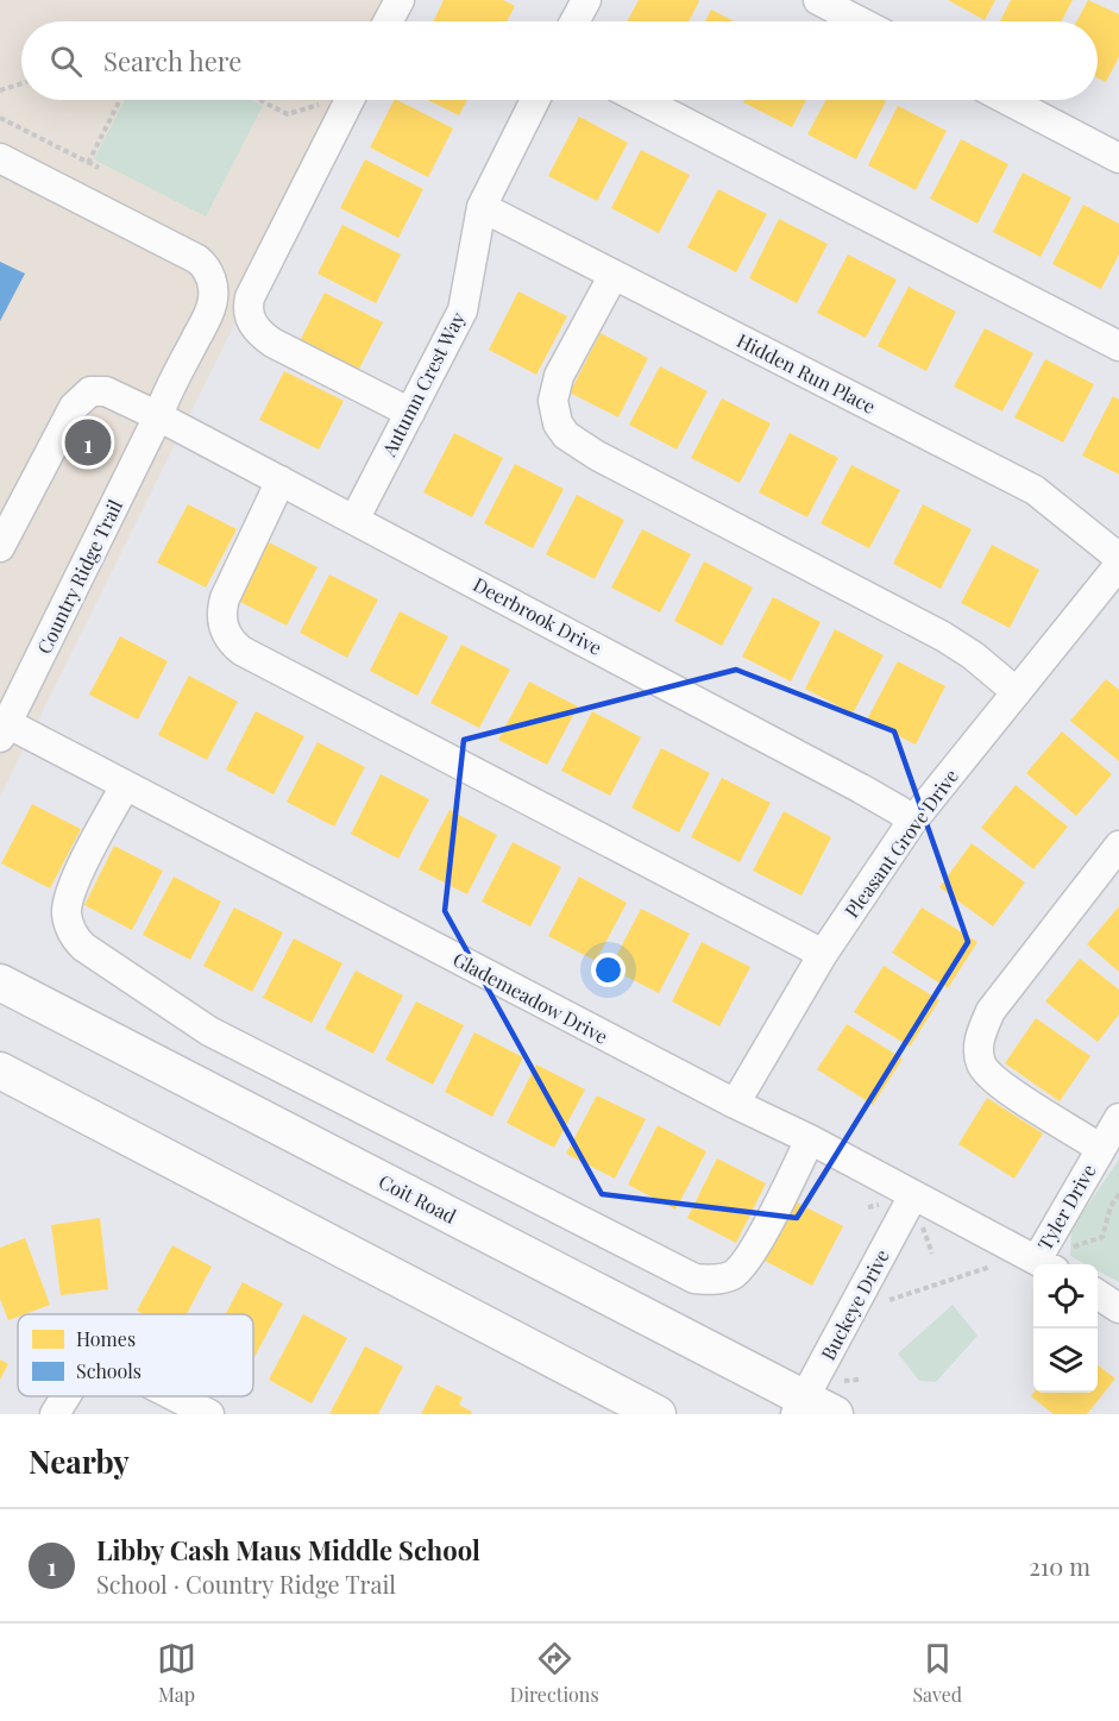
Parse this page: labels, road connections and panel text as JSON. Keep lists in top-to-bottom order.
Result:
{
  "streets": {
    "main road": ["Coit Road"],
    "street": [
      "Hidden Run Place",
      "Autumn Crest Way",
      "Country Ridge Trail",
      "Deerbrook Drive",
      "Pleasant Grove Drive",
      "Glademeadow Drive",
      "Tyler Drive",
      "Buckeye Drive"
    ]
  },
  "crossings": [
    ["Hidden Run Place", "Autumn Crest Way"],
    ["Autumn Crest Way", "Deerbrook Drive"],
    ["Country Ridge Trail", "Deerbrook Drive"],
    ["Country Ridge Trail", "Glademeadow Drive"],
    ["Deerbrook Drive", "Pleasant Grove Drive"],
    ["Pleasant Grove Drive", "Glademeadow Drive"],
    ["Glademeadow Drive", "Tyler Drive"],
    ["Glademeadow Drive", "Buckeye Drive"],
    ["Coit Road", "Buckeye Drive"]
  ],
  "legend": ["Homes", "Schools"],
  "page": {
    "search": "Search here",
    "pins": "1",
    "heading": "Nearby",
    "list": [
      {
        "mark": "1",
        "name": "Libby Cash Maus Middle School",
        "note": "School · Country Ridge Trail",
        "value": "210 m"
      }
    ],
    "nav": ["Map", "Directions", "Saved"]
  }
}
